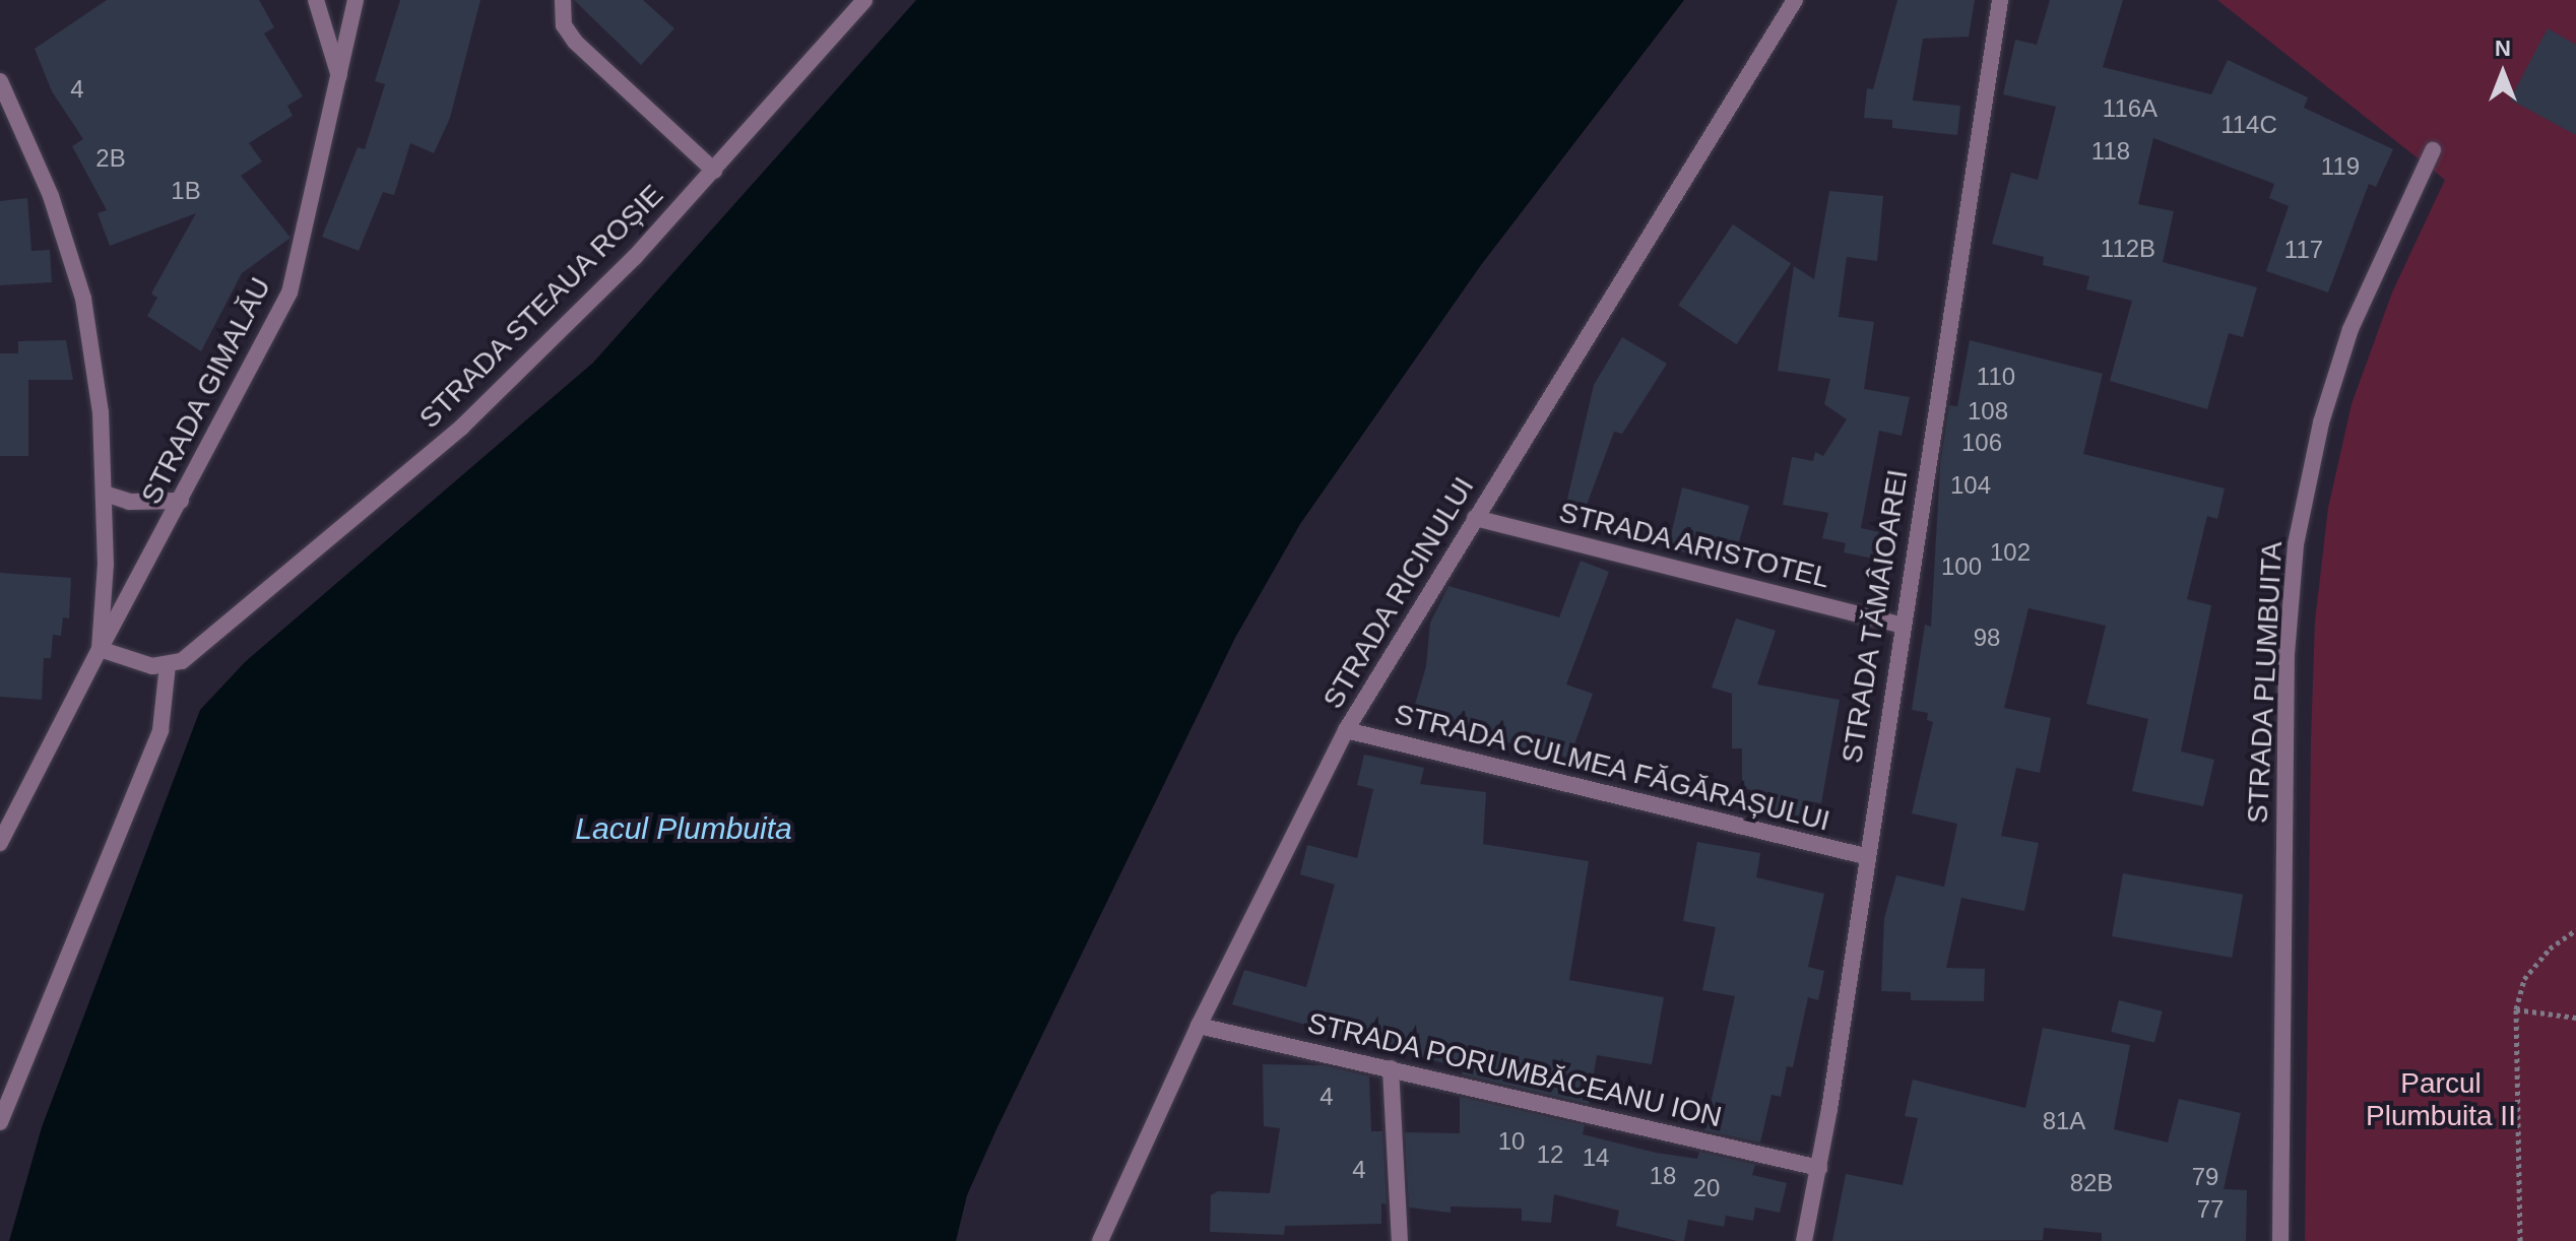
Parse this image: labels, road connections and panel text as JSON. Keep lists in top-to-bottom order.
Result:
{
  "streets": {
    "street": [
      "STRADA STEAUA ROȘIE",
      "STRADA GIMALĂU",
      "STRADA ARISTOTEL",
      "STRADA RICINULUI",
      "STRADA TĂMÂIOAREI",
      "STRADA PLUMBUITA",
      "STRADA CULMEA FĂGĂRAȘULUI",
      "STRADA PORUMBĂCEANU ION"
    ]
  },
  "crossings": [
    ["STRADA ARISTOTEL", "STRADA RICINULUI"],
    ["STRADA ARISTOTEL", "STRADA TĂMÂIOAREI"],
    ["STRADA RICINULUI", "STRADA CULMEA FĂGĂRAȘULUI"],
    ["STRADA RICINULUI", "STRADA PORUMBĂCEANU ION"],
    ["STRADA TĂMÂIOAREI", "STRADA CULMEA FĂGĂRAȘULUI"],
    ["STRADA TĂMÂIOAREI", "STRADA PORUMBĂCEANU ION"]
  ],
  "water": ["Lacul Plumbuita"],
  "parks": ["Parcul Plumbuita II"],
  "house_numbers": [
    "4",
    "116A",
    "114C",
    "118",
    "2B",
    "119",
    "1B",
    "112B",
    "117",
    "110",
    "108",
    "106",
    "104",
    "102",
    "100",
    "98",
    "4",
    "81A",
    "10",
    "12",
    "14",
    "4",
    "18",
    "79",
    "82B",
    "20",
    "77"
  ],
  "north": "top"
}
